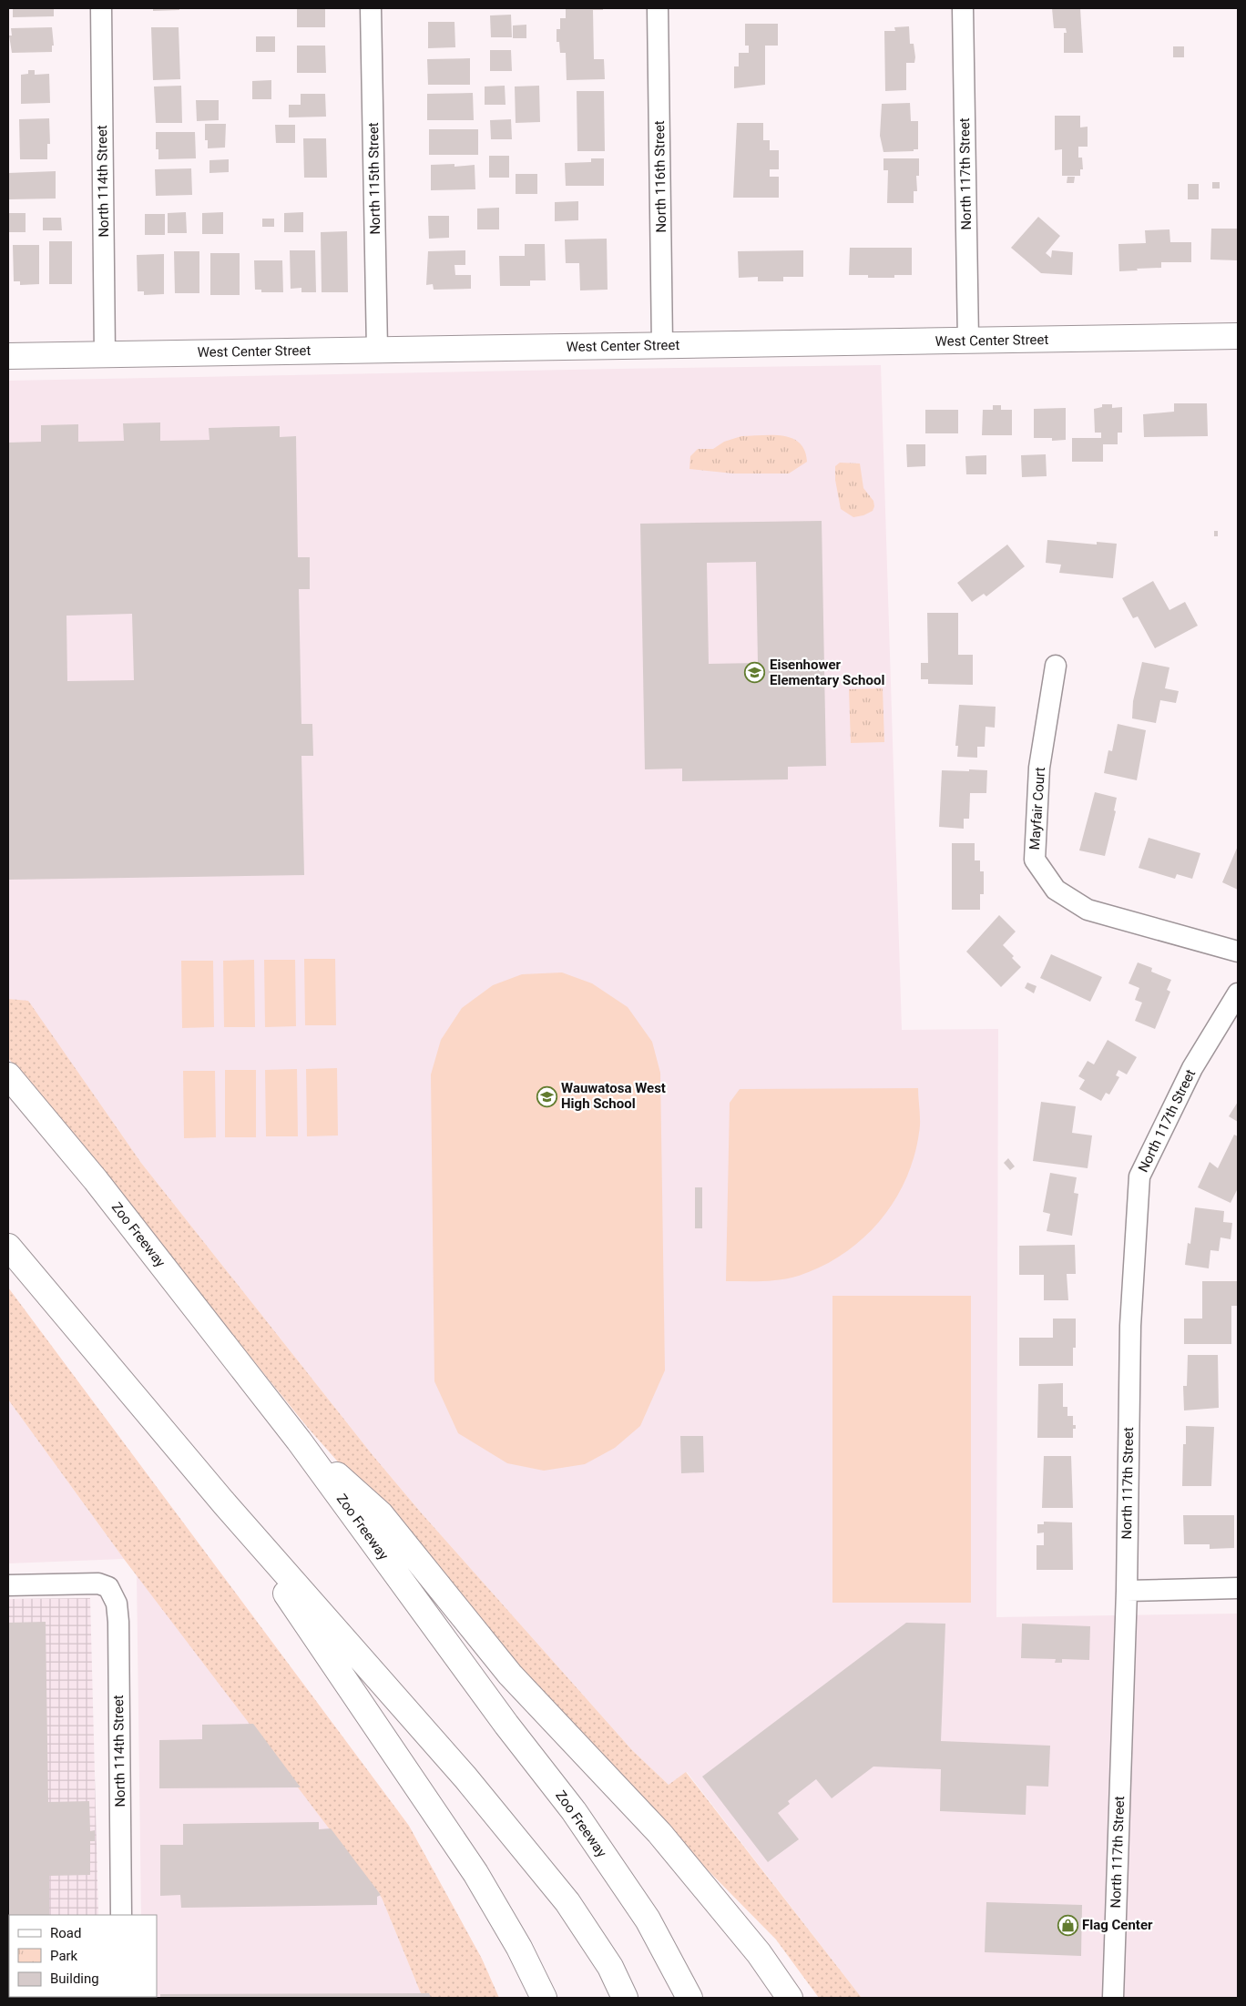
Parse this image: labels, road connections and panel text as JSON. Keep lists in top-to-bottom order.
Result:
{
  "streets": {
    "main road": ["West Center Street", "Zoo Freeway"],
    "street": [
      "North 117th Street",
      "North 116th Street",
      "North 115th Street",
      "North 114th Street",
      "Mayfair Court"
    ]
  },
  "crossings": [
    ["North 117th Street", "West Center Street"],
    ["North 116th Street", "West Center Street"],
    ["North 115th Street", "West Center Street"],
    ["North 114th Street", "West Center Street"]
  ],
  "places": {
    "school or university": ["Eisenhower Elementary School", "Wauwatosa West High School"],
    "shop": ["Flag Center"]
  },
  "legend": ["Road", "Park", "Building"]
}
